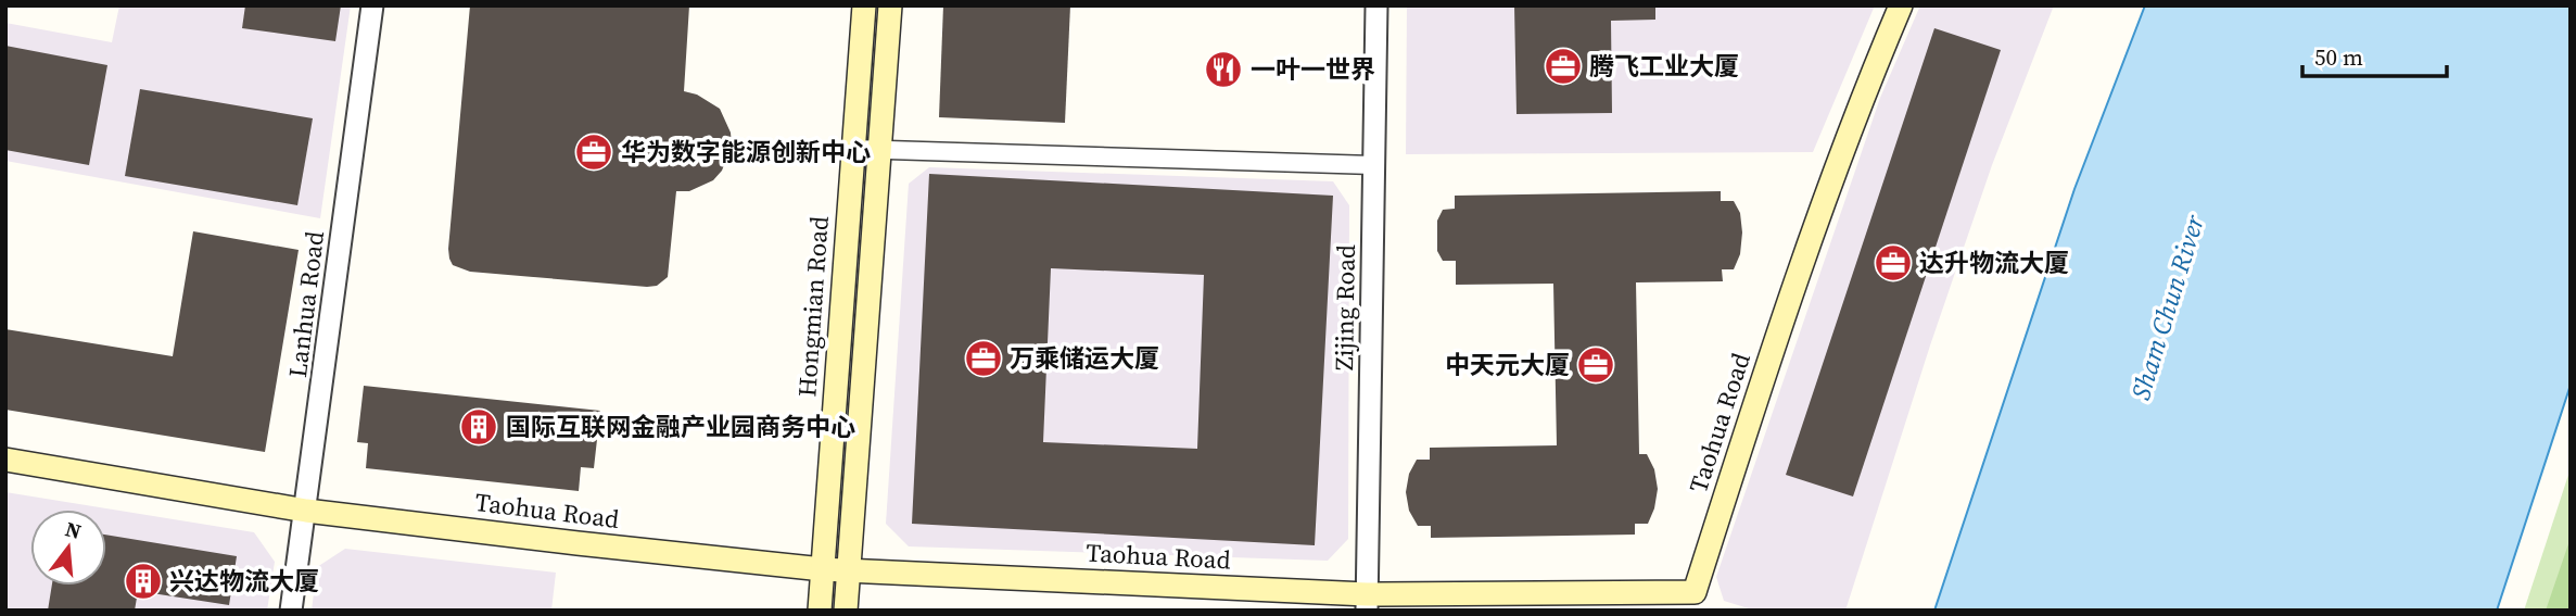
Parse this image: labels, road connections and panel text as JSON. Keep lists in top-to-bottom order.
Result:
{
  "streets": {
    "main road": ["Hongmian Road", "Taohua Road"],
    "street": ["Lanhua Road", "Zijing Road"]
  },
  "crossings": [
    ["Lanhua Road", "Taohua Road"],
    ["Hongmian Road", "Taohua Road"],
    ["Zijing Road", "Taohua Road"]
  ],
  "water": ["Sham Chun River"],
  "places": {
    "office": [
      "腾飞工业大厦",
      "华为数字能源创新中心",
      "达升物流大厦",
      "万乘储运大厦",
      "中天元大厦"
    ],
    "restaurant": ["一叶一世界"],
    "building": ["国际互联网金融产业园商务中心", "兴达物流大厦"]
  },
  "scale_bar": "50 m",
  "north": "top"
}
